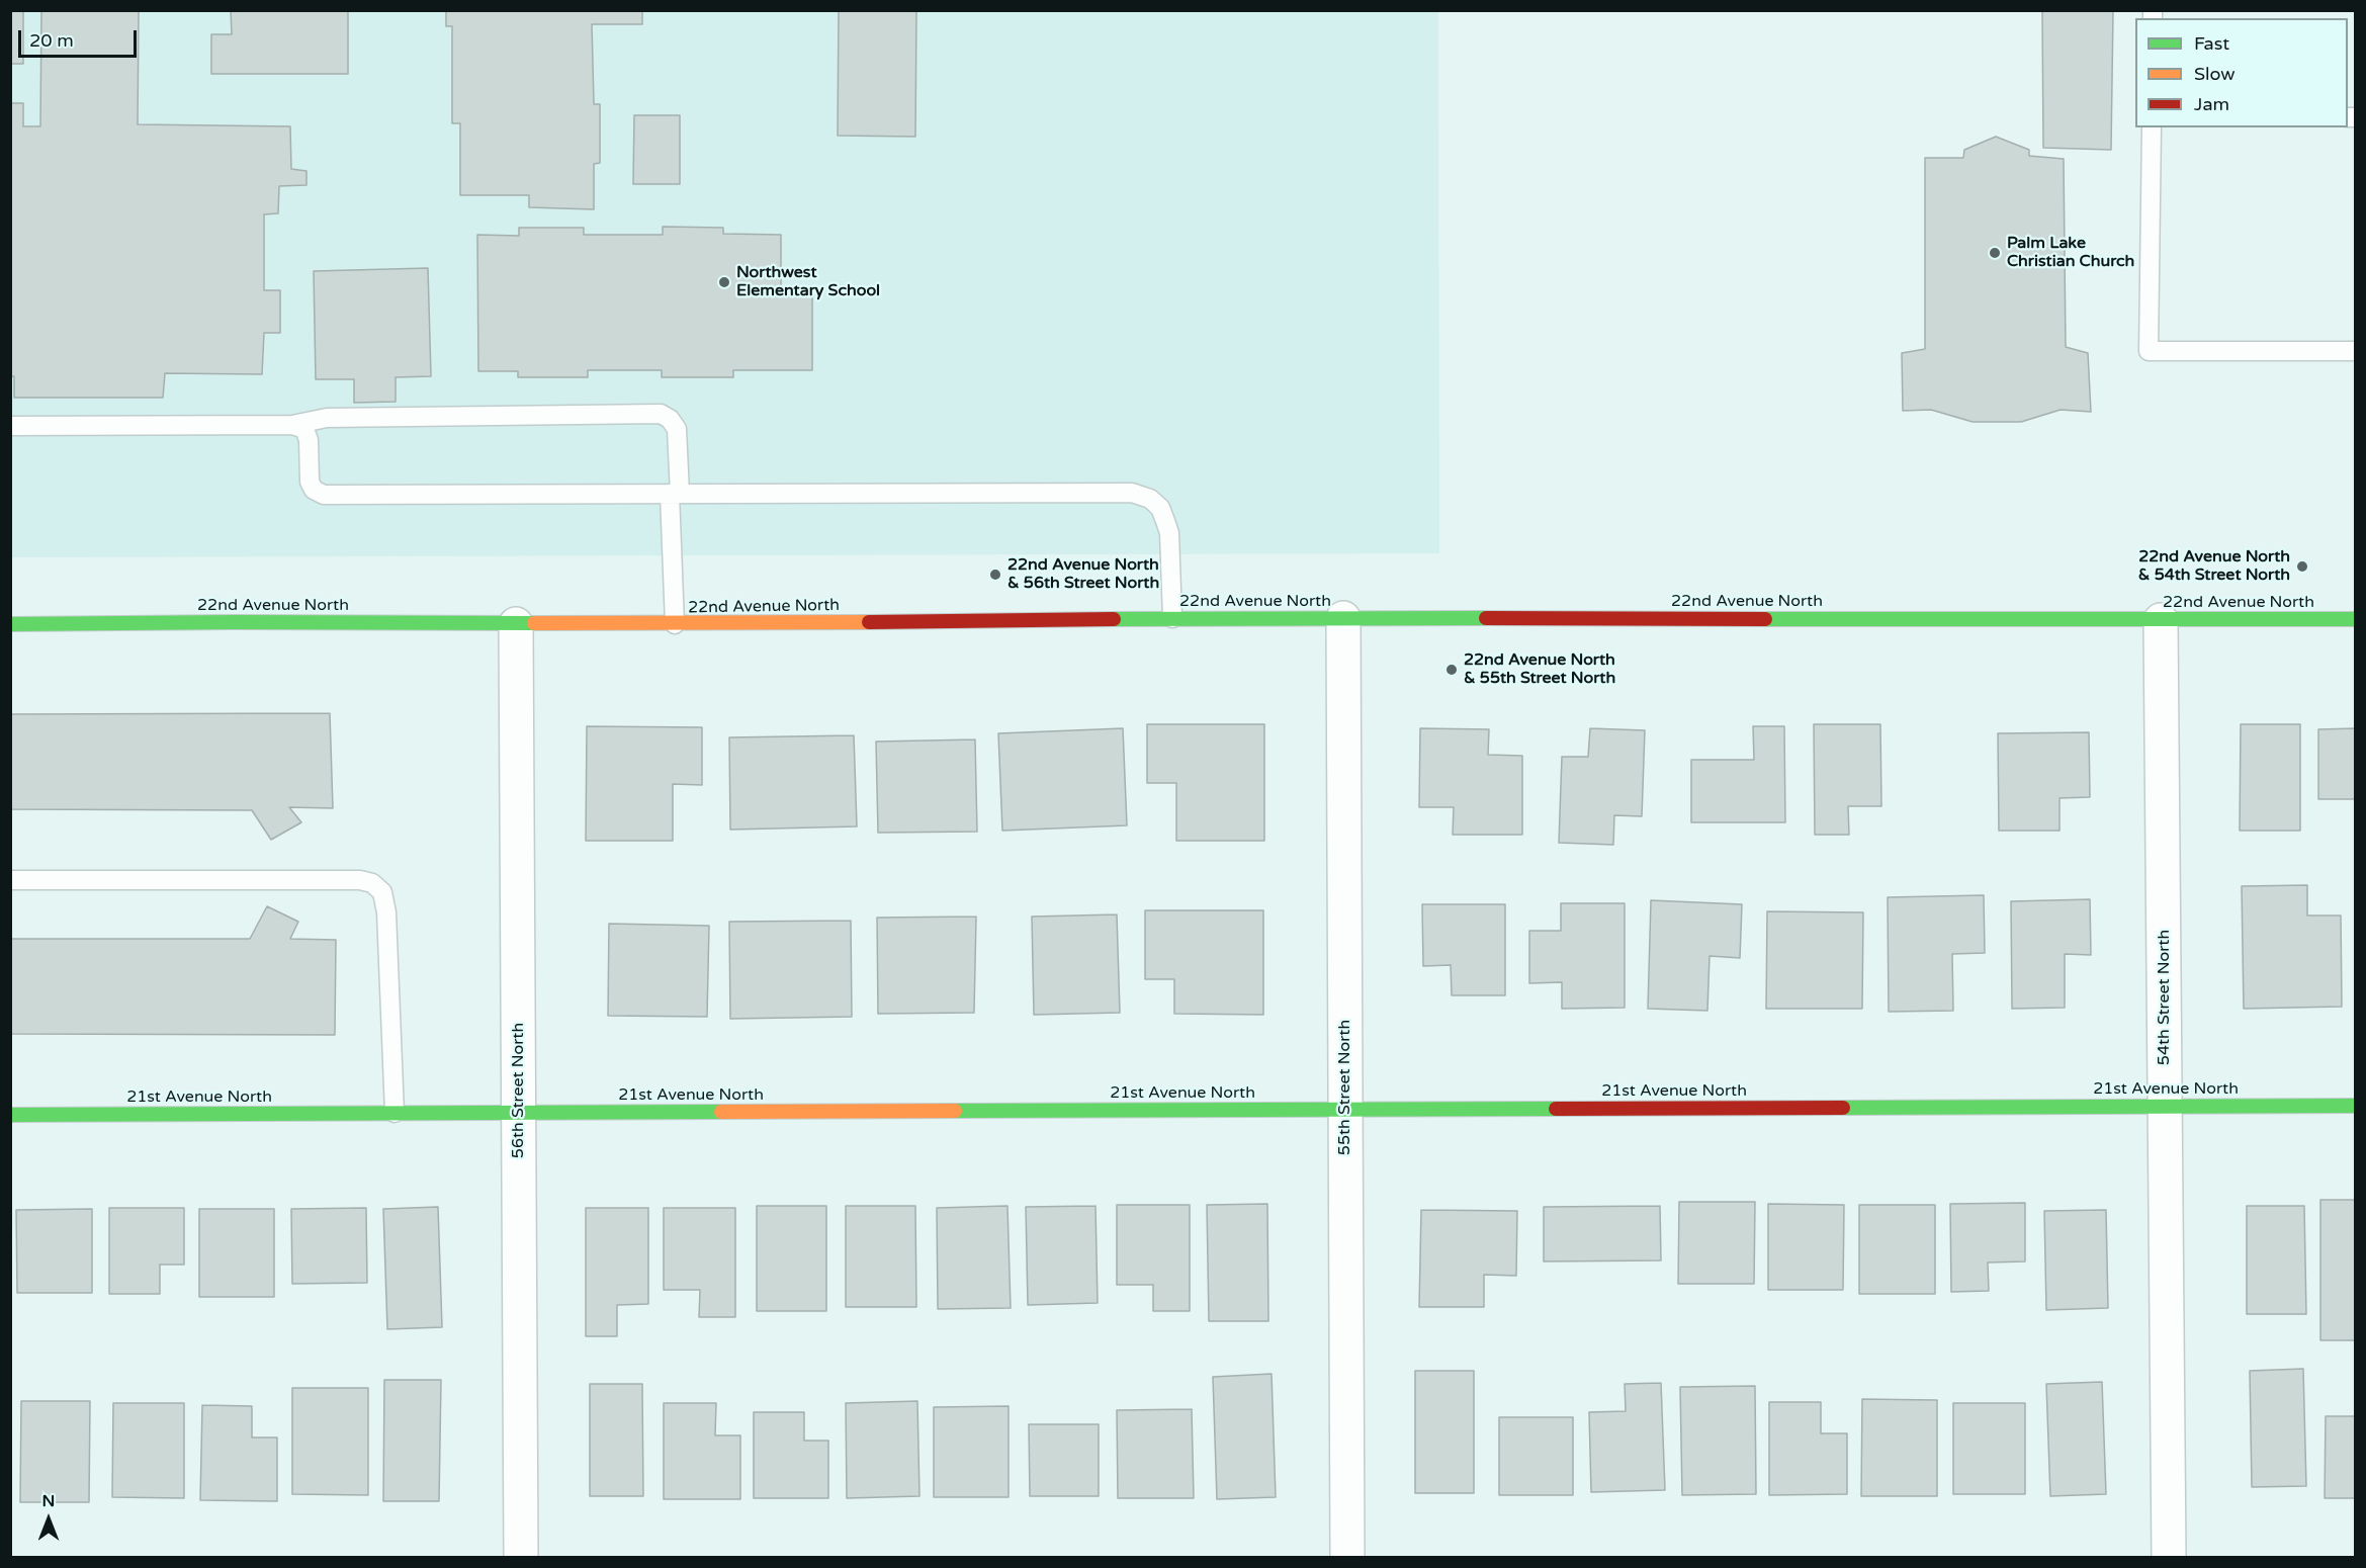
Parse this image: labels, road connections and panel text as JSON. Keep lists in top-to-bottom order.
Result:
{
  "streets": {
    "main road": ["22nd Avenue North", "21st Avenue North"],
    "street": ["54th Street North", "55th Street North", "56th Street North"]
  },
  "crossings": [
    ["22nd Avenue North", "54th Street North"],
    ["22nd Avenue North", "55th Street North"],
    ["22nd Avenue North", "56th Street North"],
    ["54th Street North", "21st Avenue North"],
    ["55th Street North", "21st Avenue North"],
    ["21st Avenue North", "56th Street North"]
  ],
  "places": [
    "Palm Lake Christian Church",
    "Northwest Elementary School",
    "22nd Avenue North & 54th Street North",
    "22nd Avenue North & 56th Street North",
    "22nd Avenue North & 55th Street North"
  ],
  "legend": ["Fast", "Slow", "Jam"],
  "scale_bar": "20 m",
  "north": "top"
}
